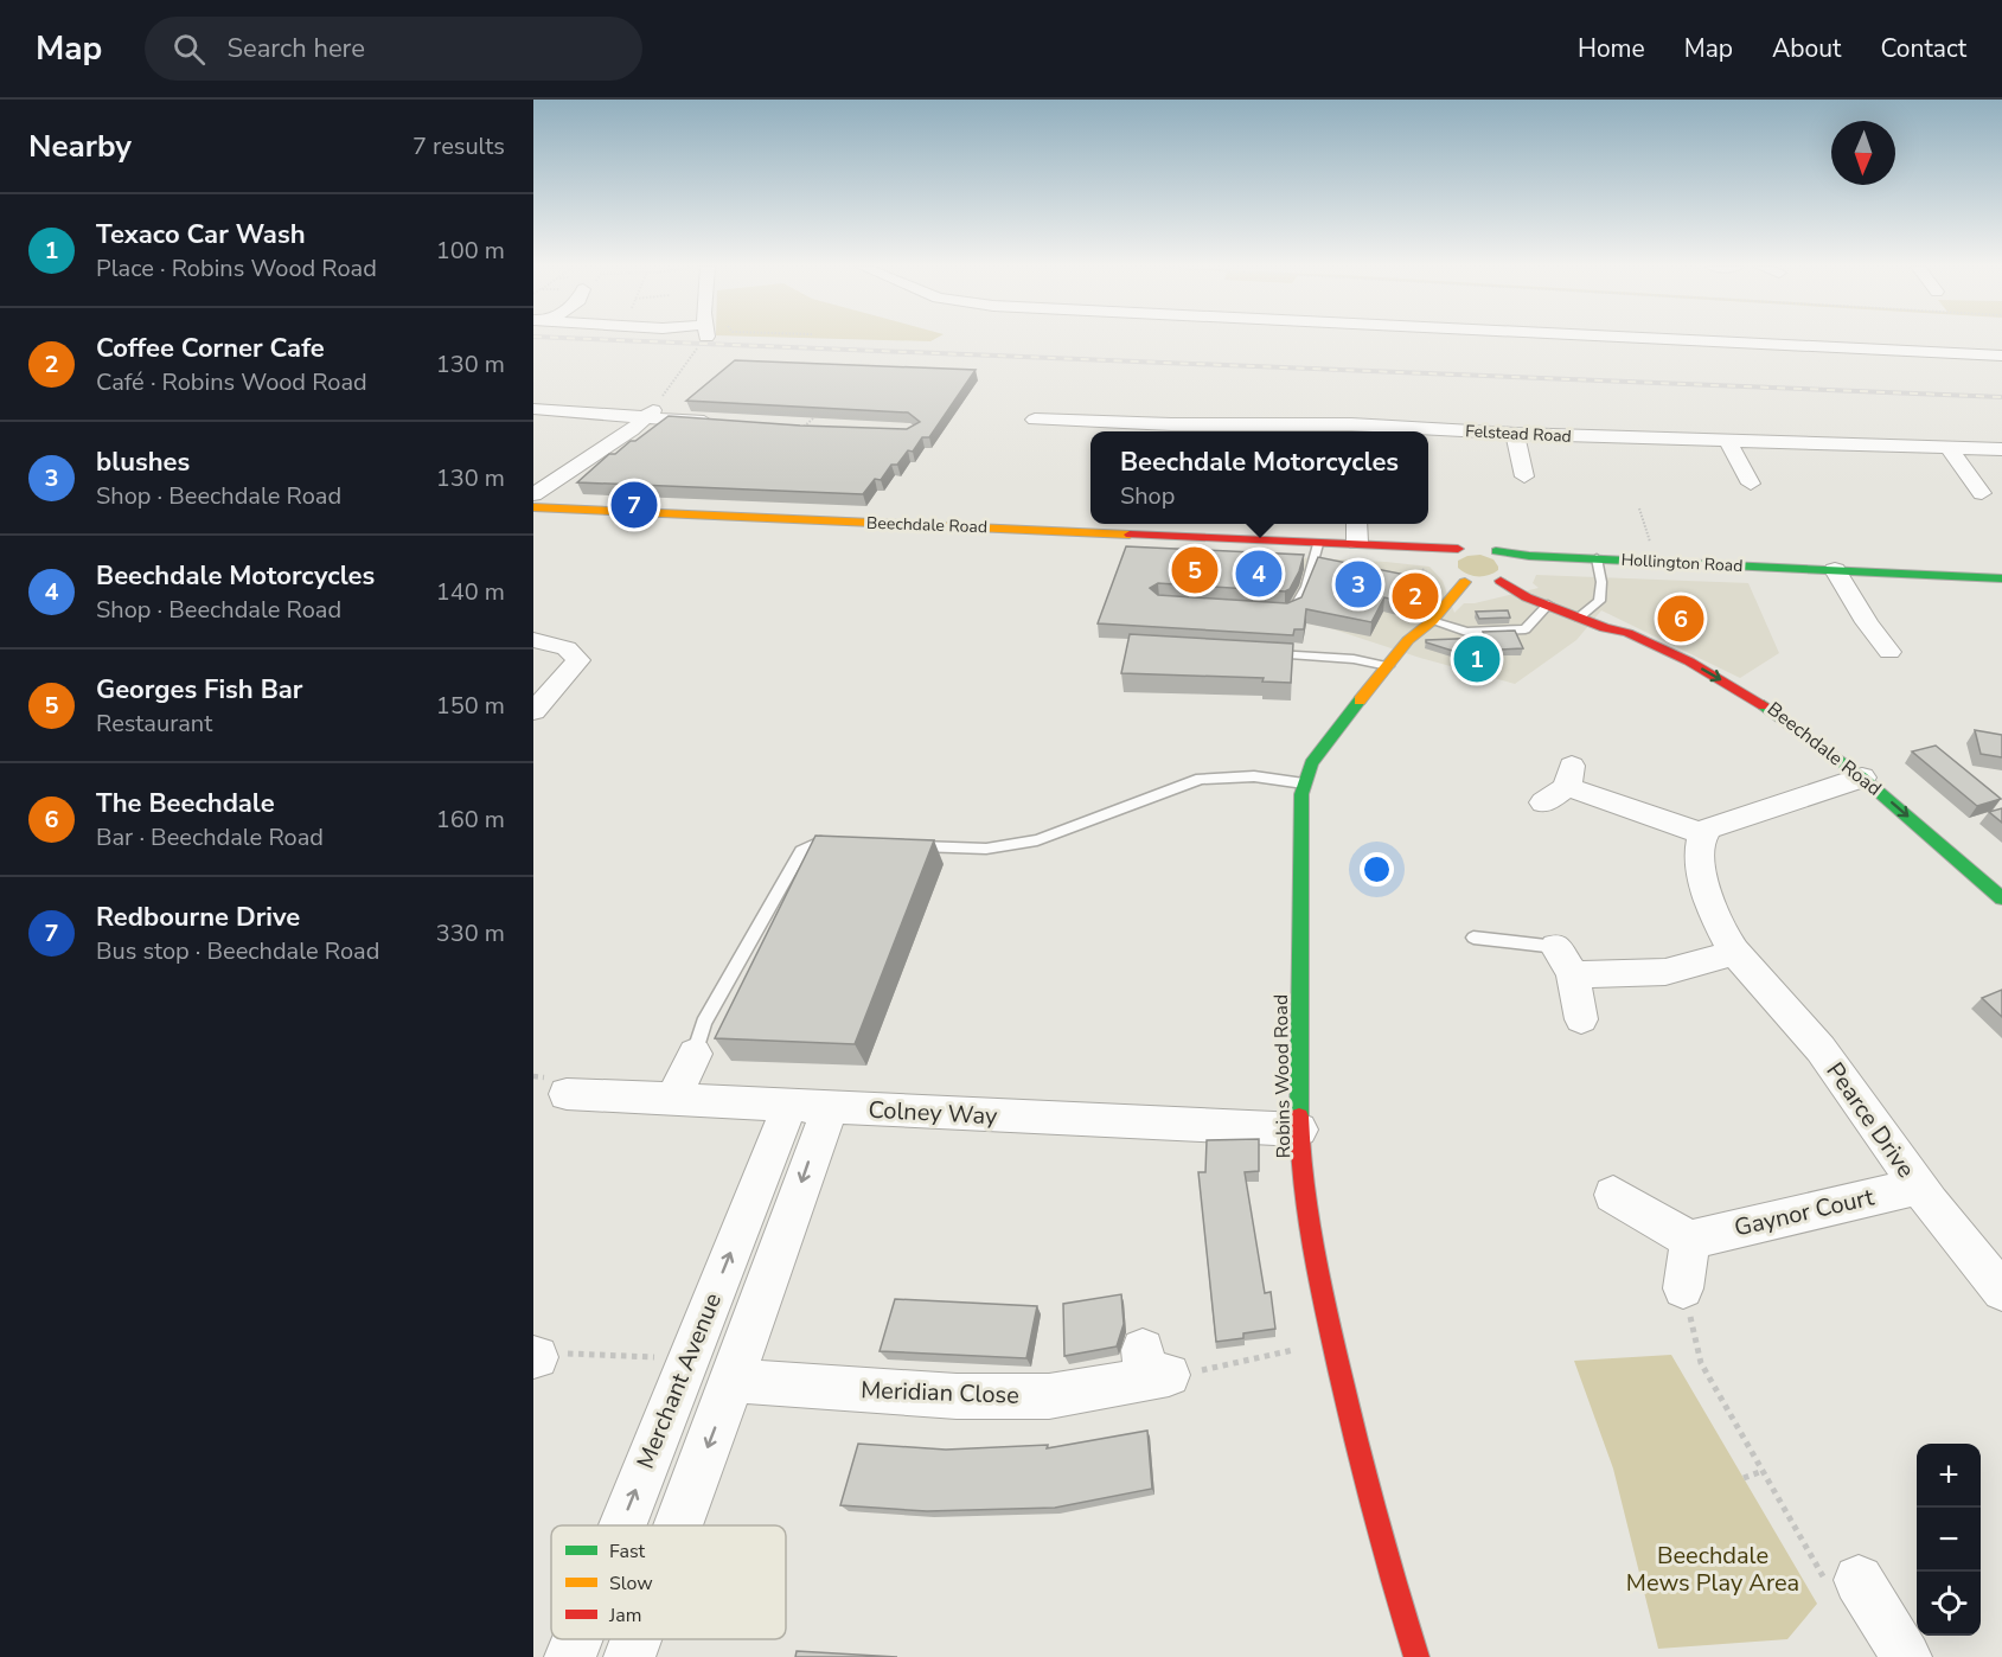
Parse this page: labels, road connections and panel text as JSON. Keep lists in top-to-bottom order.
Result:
{
  "streets": {
    "street": [
      "Felstead Road",
      "Beechdale Road",
      "Hollington Road",
      "Robins Wood Road",
      "Colney Way",
      "Pearce Drive",
      "Gaynor Court",
      "Merchant Avenue",
      "Meridian Close"
    ]
  },
  "crossings": [
    ["Beechdale Road", "Robins Wood Road"],
    ["Hollington Road", "Robins Wood Road"],
    ["Robins Wood Road", "Colney Way"],
    ["Colney Way", "Merchant Avenue"],
    ["Pearce Drive", "Gaynor Court"]
  ],
  "parks": ["Beechdale Mews Play Area"],
  "legend": ["Fast", "Slow", "Jam"],
  "north": "bottom",
  "page": {
    "header": "Map",
    "search": "Search here",
    "nav": [
      "Home",
      "Map",
      "About",
      "Contact"
    ],
    "heading": ["Nearby", "7 results"],
    "list": [
      {
        "mark": "1",
        "name": "Texaco Car Wash",
        "note": "Place · Robins Wood Road",
        "value": "100 m"
      },
      {
        "mark": "2",
        "name": "Coffee Corner Cafe",
        "note": "Café · Robins Wood Road",
        "value": "130 m"
      },
      {
        "mark": "3",
        "name": "blushes",
        "note": "Shop · Beechdale Road",
        "value": "130 m"
      },
      {
        "mark": "4",
        "name": "Beechdale Motorcycles",
        "note": "Shop · Beechdale Road",
        "value": "140 m"
      },
      {
        "mark": "5",
        "name": "Georges Fish Bar",
        "note": "Restaurant",
        "value": "150 m"
      },
      {
        "mark": "6",
        "name": "The Beechdale",
        "note": "Bar · Beechdale Road",
        "value": "160 m"
      },
      {
        "mark": "7",
        "name": "Redbourne Drive",
        "note": "Bus stop · Beechdale Road",
        "value": "330 m"
      }
    ],
    "popup": ["Beechdale Motorcycles", "Shop"],
    "pins": [
      "7",
      "5",
      "4",
      "3",
      "2",
      "6",
      "1"
    ],
    "map_buttons": ["+", "−"]
  }
}
